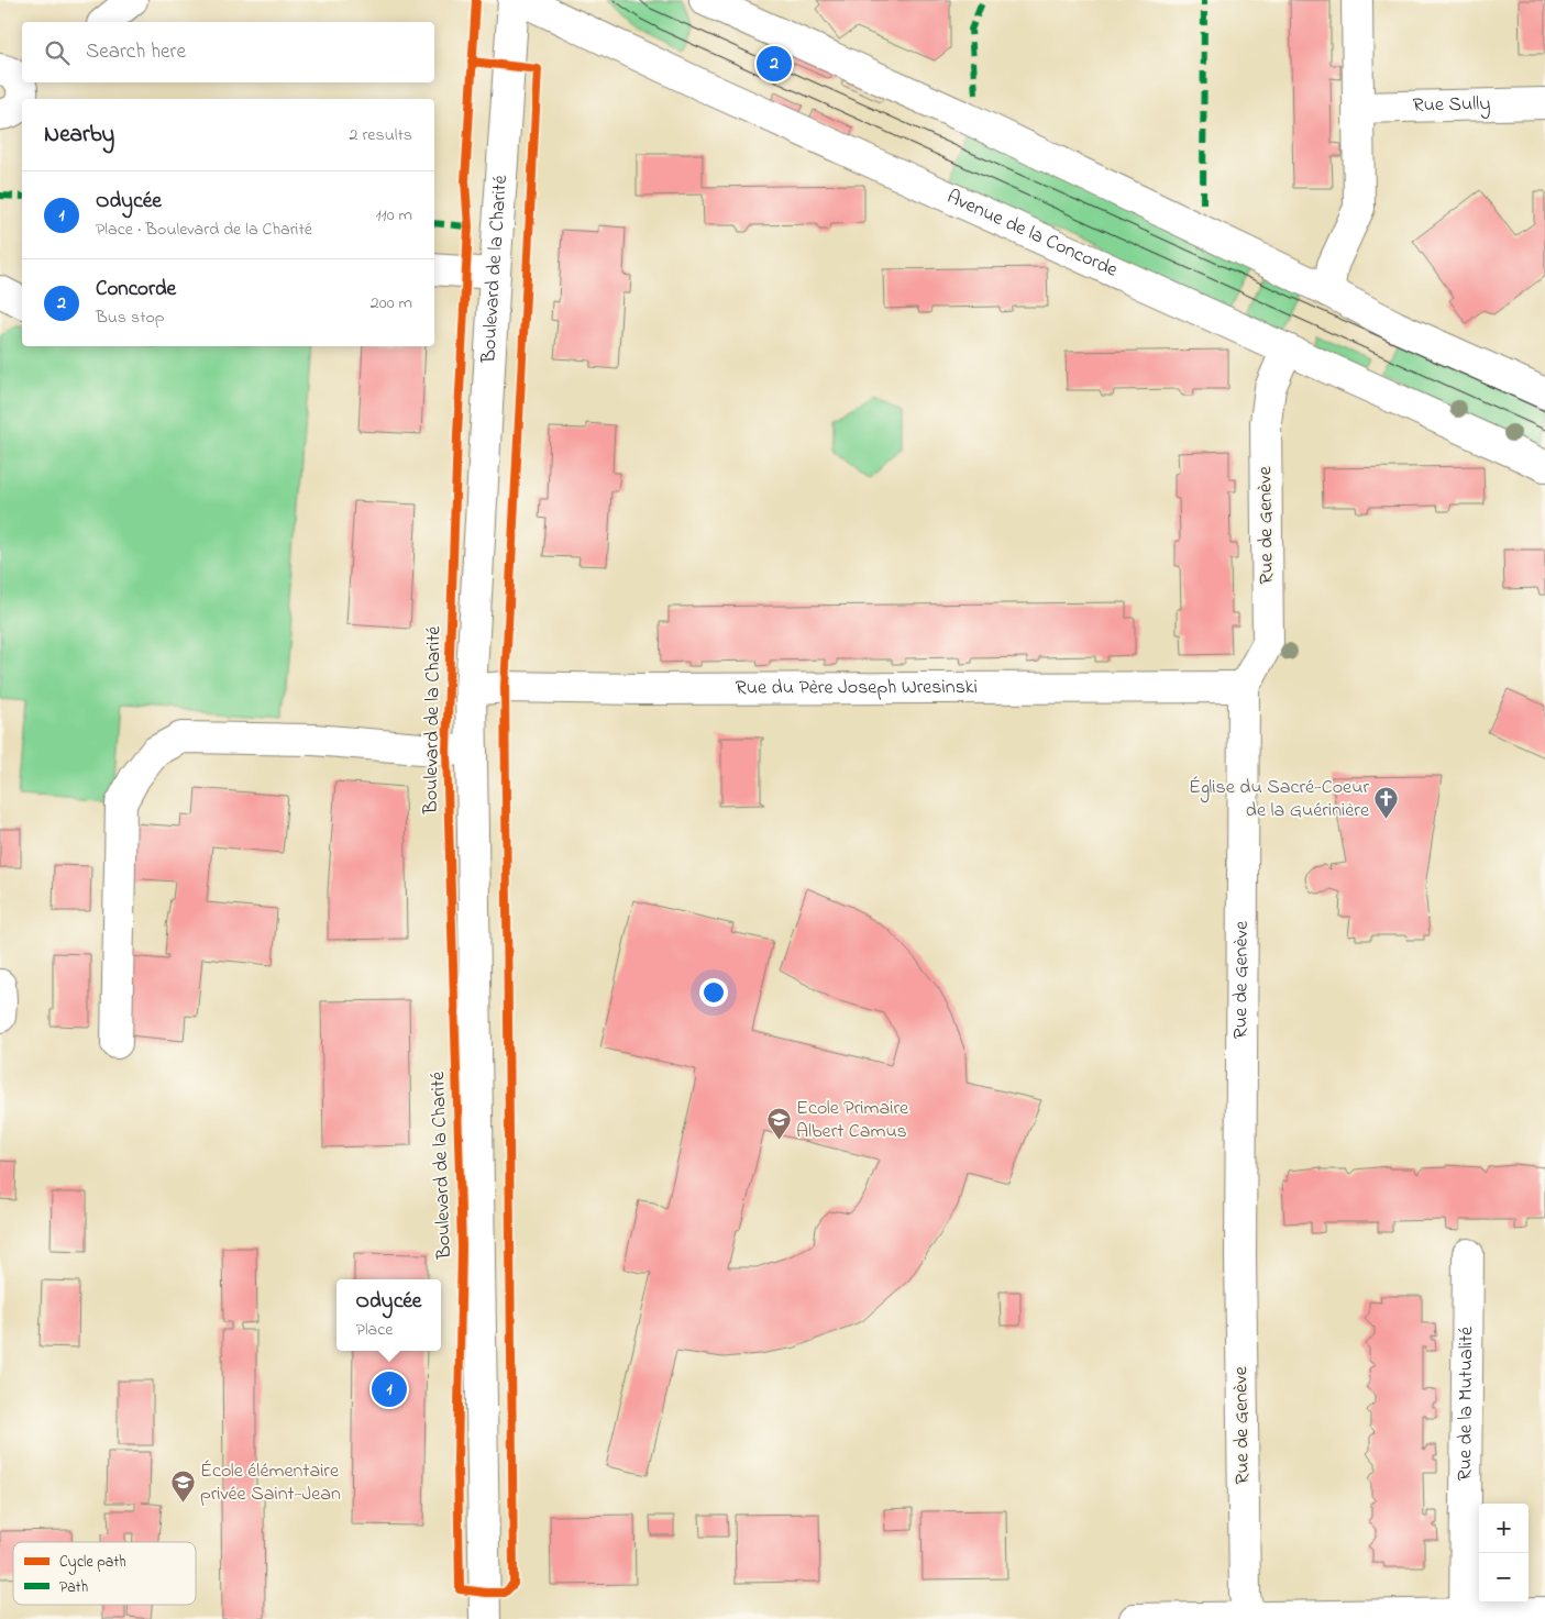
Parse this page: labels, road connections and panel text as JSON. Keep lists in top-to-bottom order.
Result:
{
  "streets": {
    "street": [
      "Rue Sully",
      "Avenue de la Concorde",
      "Boulevard de la Charité",
      "Rue de Genève",
      "Rue du Père Joseph Wresinski",
      "Rue de la Mutualité"
    ]
  },
  "crossings": [
    ["Avenue de la Concorde", "Rue de Genève"],
    ["Boulevard de la Charité", "Rue du Père Joseph Wresinski"],
    ["Rue de Genève", "Rue du Père Joseph Wresinski"]
  ],
  "places": {
    "church": ["Église du Sacré-Coeur de la Guérinière"],
    "school or university": ["Ecole Primaire Albert Camus", "École élémentaire privée Saint-Jean"]
  },
  "legend": ["Cycle path", "Path"],
  "page": {
    "search": "Search here",
    "pins": ["2", "1"],
    "heading": ["Nearby", "2 results"],
    "list": [
      {
        "mark": "1",
        "name": "Odycée",
        "note": "Place · Boulevard de la Charité",
        "value": "110 m"
      },
      {
        "mark": "2",
        "name": "Concorde",
        "note": "Bus stop",
        "value": "200 m"
      }
    ],
    "popup": ["Odycée", "Place"],
    "map_buttons": ["+", "−"]
  }
}
